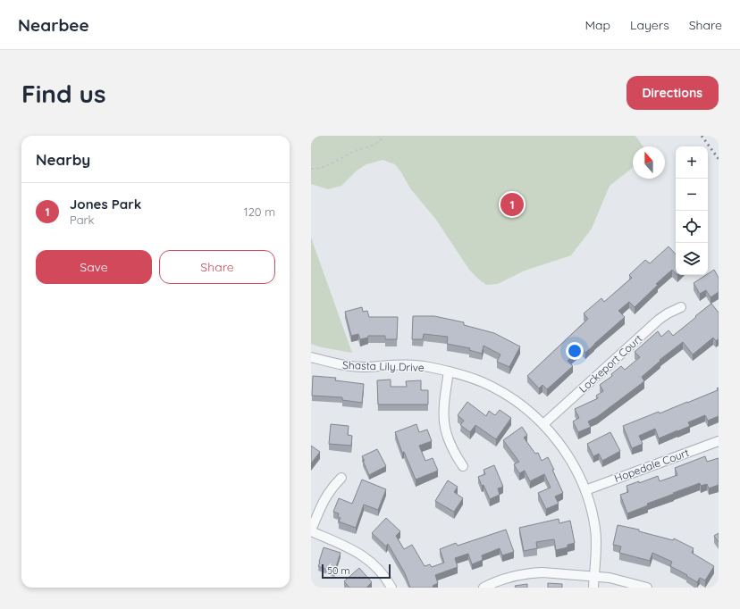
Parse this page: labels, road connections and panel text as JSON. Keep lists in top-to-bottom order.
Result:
{
  "streets": {
    "street": ["Lockeport Court", "Shasta Lily Drive", "Hopedale Court"]
  },
  "crossings": [
    ["Lockeport Court", "Shasta Lily Drive"],
    ["Shasta Lily Drive", "Hopedale Court"]
  ],
  "scale_bar": "50 m",
  "north": "top",
  "page": {
    "header": "Nearbee",
    "nav": ["Map", "Layers", "Share"],
    "buttons": [
      "Directions",
      ["Save", "Share"]
    ],
    "title": "Find us",
    "heading": "Nearby",
    "map_buttons": ["+", "−"],
    "list": [
      {
        "mark": "1",
        "name": "Jones Park",
        "note": "Park",
        "value": "120 m"
      }
    ],
    "pins": "1",
    "scale": "50 m"
  }
}
